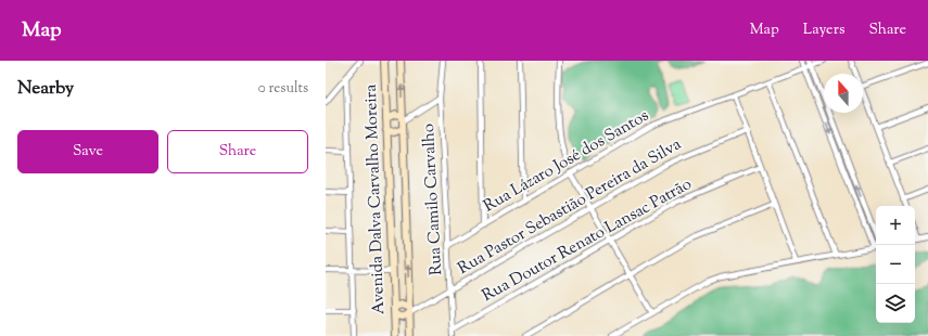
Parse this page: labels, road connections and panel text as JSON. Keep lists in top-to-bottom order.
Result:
{
  "streets": {
    "street": [
      "Rua Lázaro José dos Santos",
      "Avenida Dalva Carvalho Moreira",
      "Rua Camilo Carvalho",
      "Rua Pastor Sebastião Pereira da Silva",
      "Rua Doutor Renato Lansac Patrão"
    ]
  },
  "crossings": [
    ["Rua Lázaro José dos Santos", "Rua Camilo Carvalho"],
    ["Avenida Dalva Carvalho Moreira", "Rua Pastor Sebastião Pereira da Silva"],
    ["Rua Camilo Carvalho", "Rua Pastor Sebastião Pereira da Silva"],
    ["Rua Camilo Carvalho", "Rua Doutor Renato Lansac Patrão"]
  ],
  "north": "top",
  "page": {
    "header": "Map",
    "nav": ["Map", "Layers", "Share"],
    "heading": ["Nearby", "0 results"],
    "buttons": ["Save", "Share"],
    "map_buttons": ["+", "−"]
  }
}
